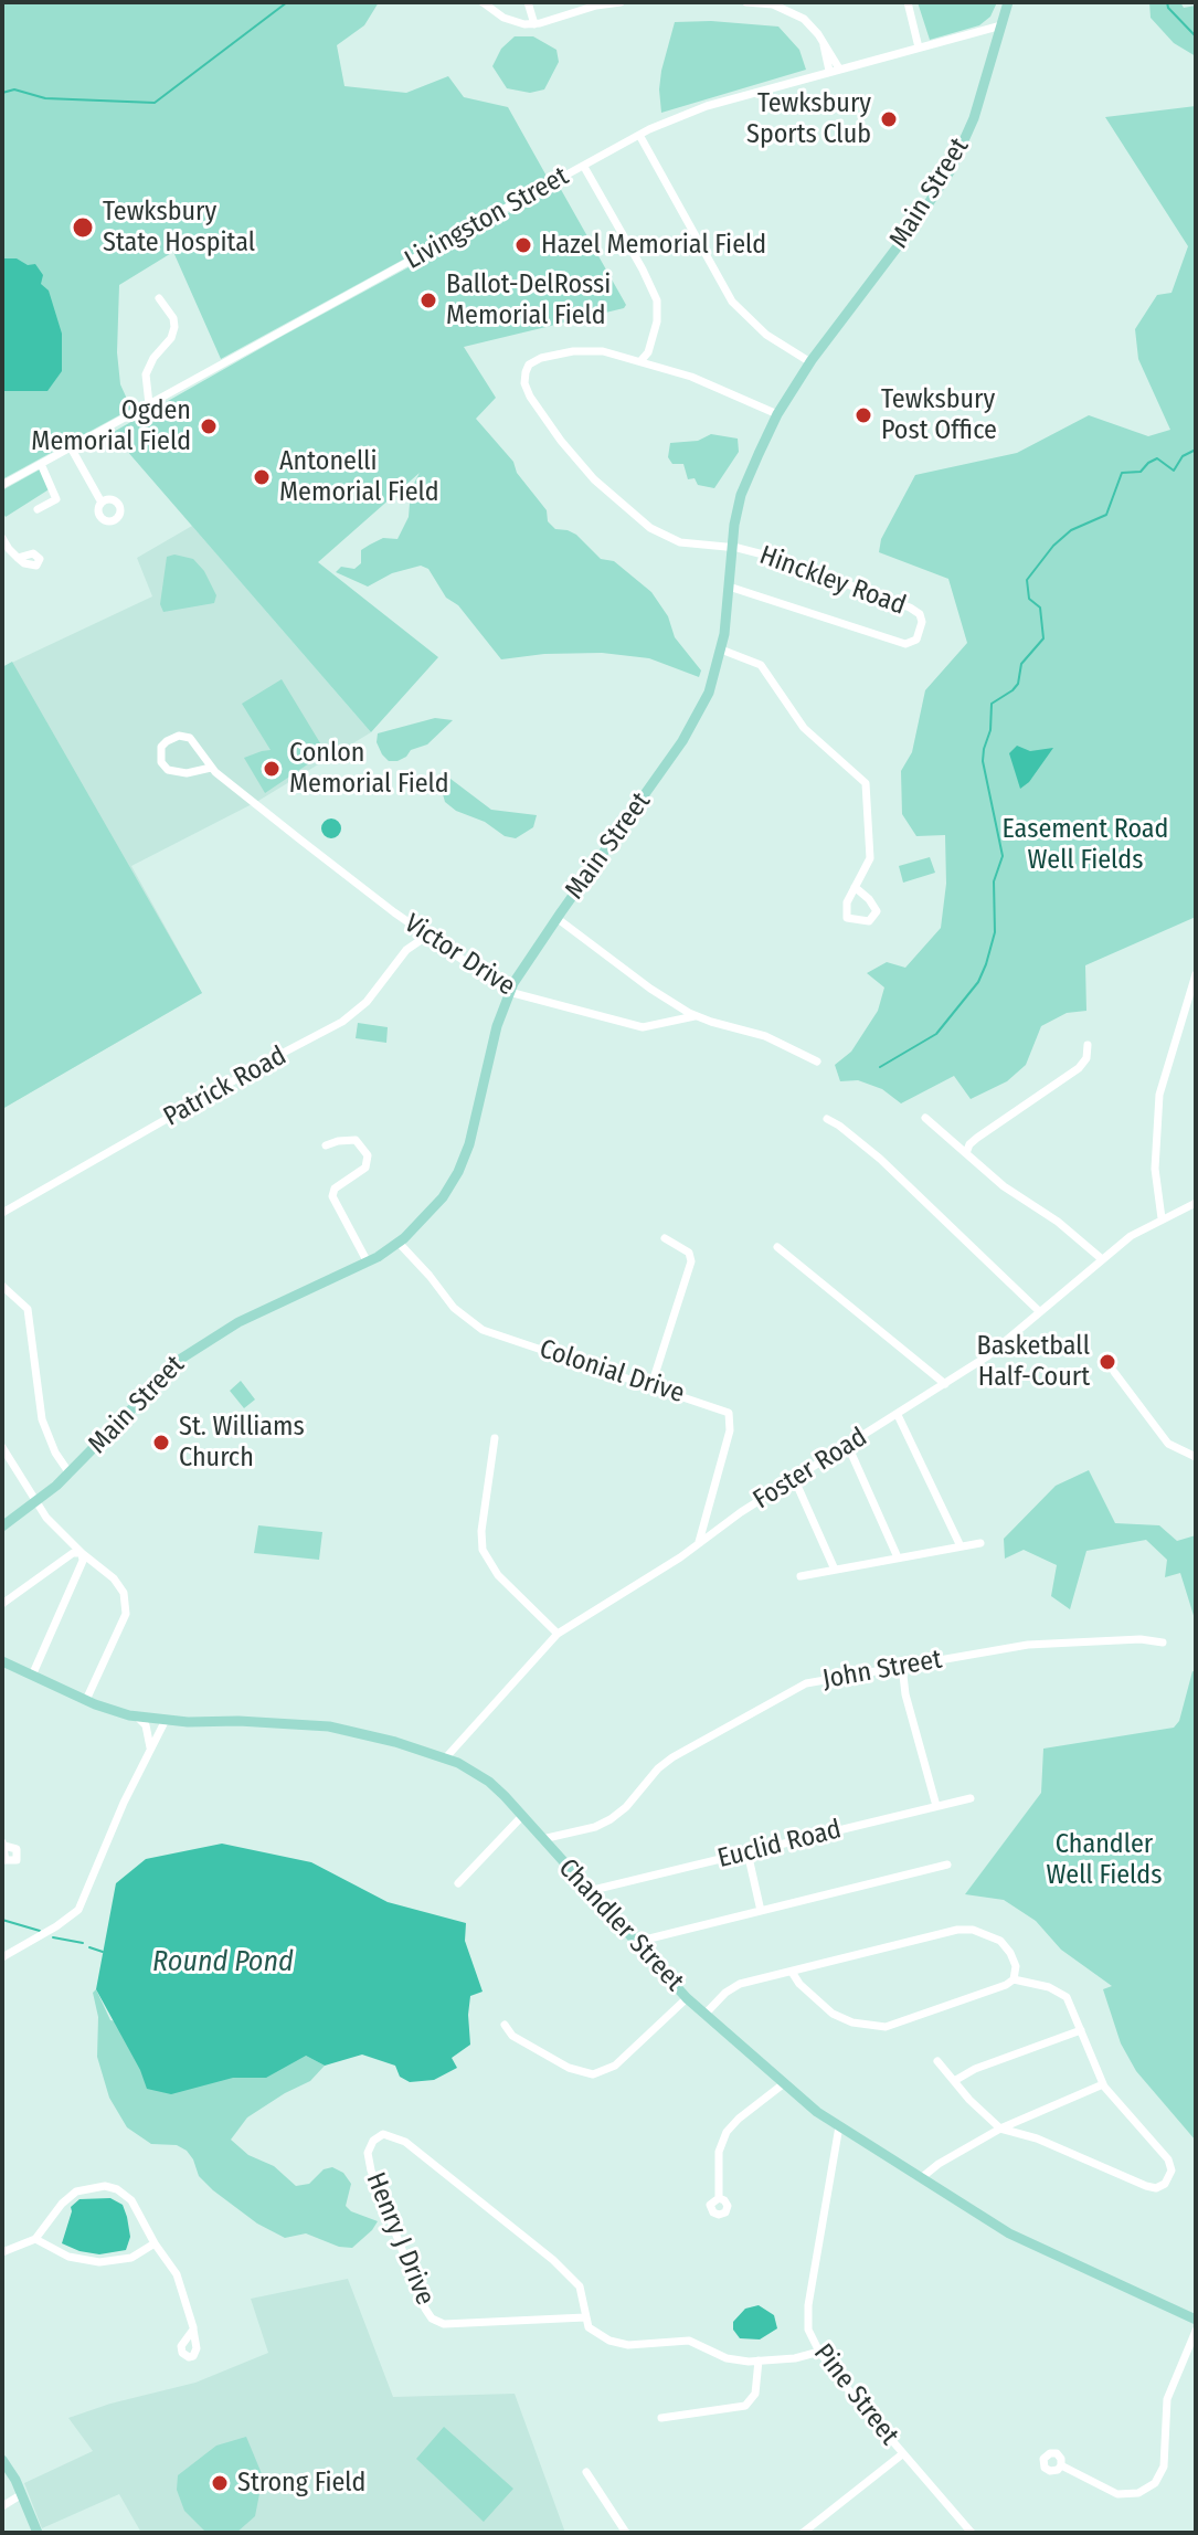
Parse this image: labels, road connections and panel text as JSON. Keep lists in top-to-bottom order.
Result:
{
  "streets": {
    "main road": ["Main Street", "Chandler Street"],
    "street": [
      "Livingston Street",
      "Hinckley Road",
      "Victor Drive",
      "Patrick Road",
      "Colonial Drive",
      "Foster Road",
      "John Street",
      "Euclid Road",
      "Henry J Drive",
      "Pine Street"
    ]
  },
  "crossings": [
    ["Main Street", "Livingston Street"],
    ["Main Street", "Hinckley Road"],
    ["Main Street", "Victor Drive"],
    ["Main Street", "Colonial Drive"],
    ["Victor Drive", "Patrick Road"],
    ["Colonial Drive", "Foster Road"],
    ["Foster Road", "Chandler Street"],
    ["John Street", "Chandler Street"],
    ["Euclid Road", "Chandler Street"],
    ["Chandler Street", "Pine Street"]
  ],
  "water": ["Round Pond"],
  "parks": ["Easement Road Well Fields", "Chandler Well Fields"],
  "places": [
    "Tewksbury Sports Club",
    "Tewksbury State Hospital",
    "Hazel Memorial Field",
    "Ballot-DelRossi Memorial Field",
    "Tewksbury Post Office",
    "Ogden Memorial Field",
    "Antonelli Memorial Field",
    "Conlon Memorial Field",
    "Basketball Half-Court",
    "St. Williams Church",
    "Strong Field"
  ]
}
